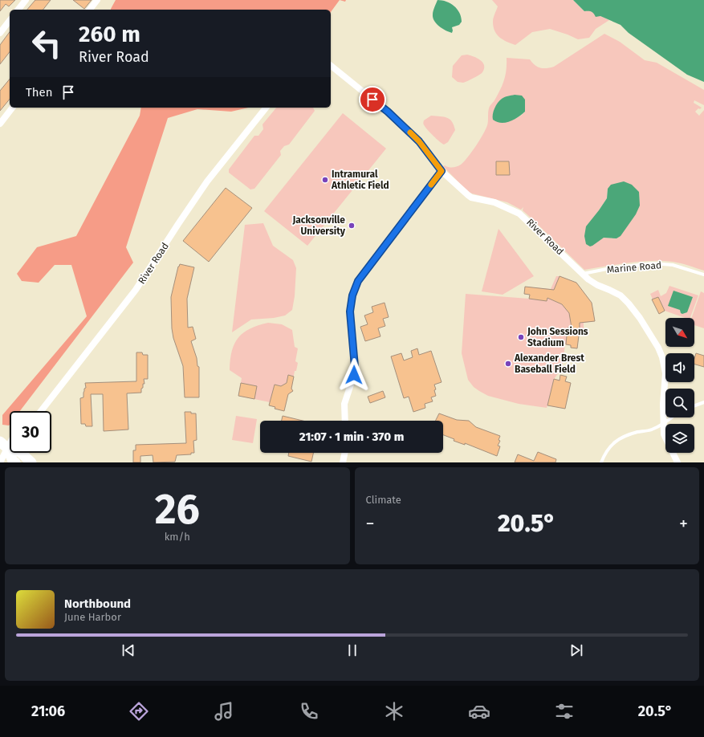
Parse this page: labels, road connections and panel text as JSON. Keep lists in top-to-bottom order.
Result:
{
  "streets": {
    "street": ["River Road"],
    "lane": ["Marine Road"]
  },
  "crossings": [
    ["River Road", "Marine Road"]
  ],
  "places": [
    "Intramural Athletic Field",
    "Jacksonville University",
    "John Sessions Stadium",
    "Alexander Brest Baseball Field"
  ],
  "north": "bottom right",
  "page": {
    "turn": ["260 m", "River Road"],
    "then": "Then",
    "limit": "30",
    "trip": "21:07 · 1 min · 370 m",
    "tile": [
      ["26", "km/h"],
      "Climate"
    ],
    "heat": ["−", "20.5°", "+"],
    "song": ["Northbound", "June Harbor"],
    "tabs": ["21:06", "20.5°"]
  }
}
